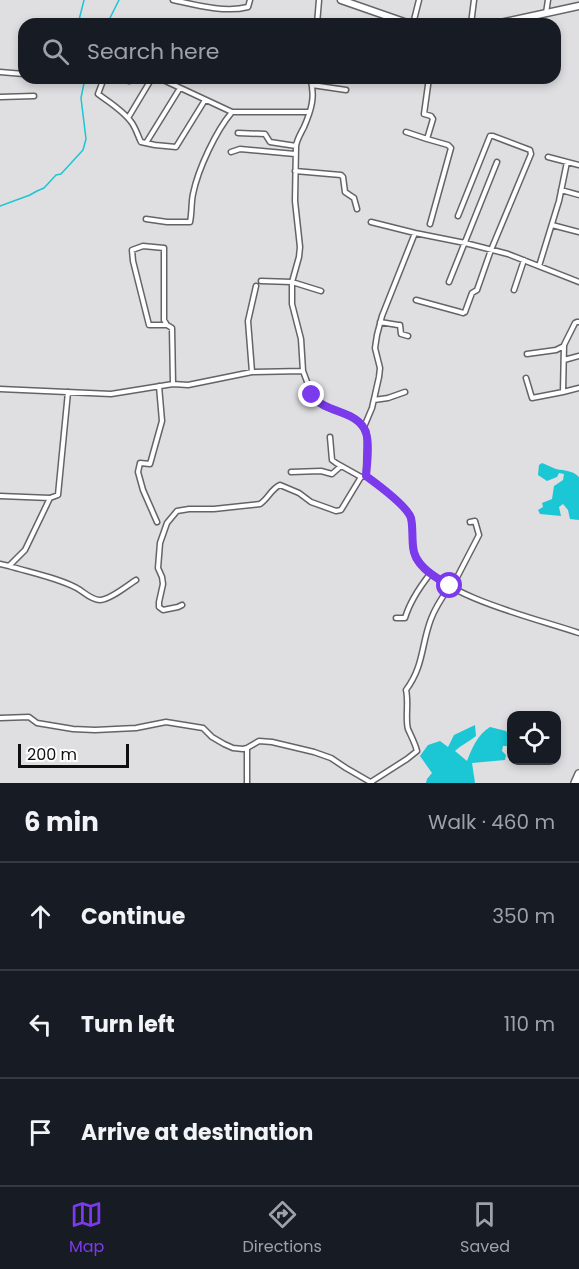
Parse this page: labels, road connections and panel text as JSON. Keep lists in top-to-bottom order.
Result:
{
  "scale_bar": "200 m",
  "page": {
    "search": "Search here",
    "scale": "200 m",
    "heading": ["6 min", "Walk · 460 m"],
    "list": [
      ["Continue", "350 m"],
      ["Turn left", "110 m"],
      "Arrive at destination"
    ],
    "nav": ["Map", "Directions", "Saved"]
  }
}
